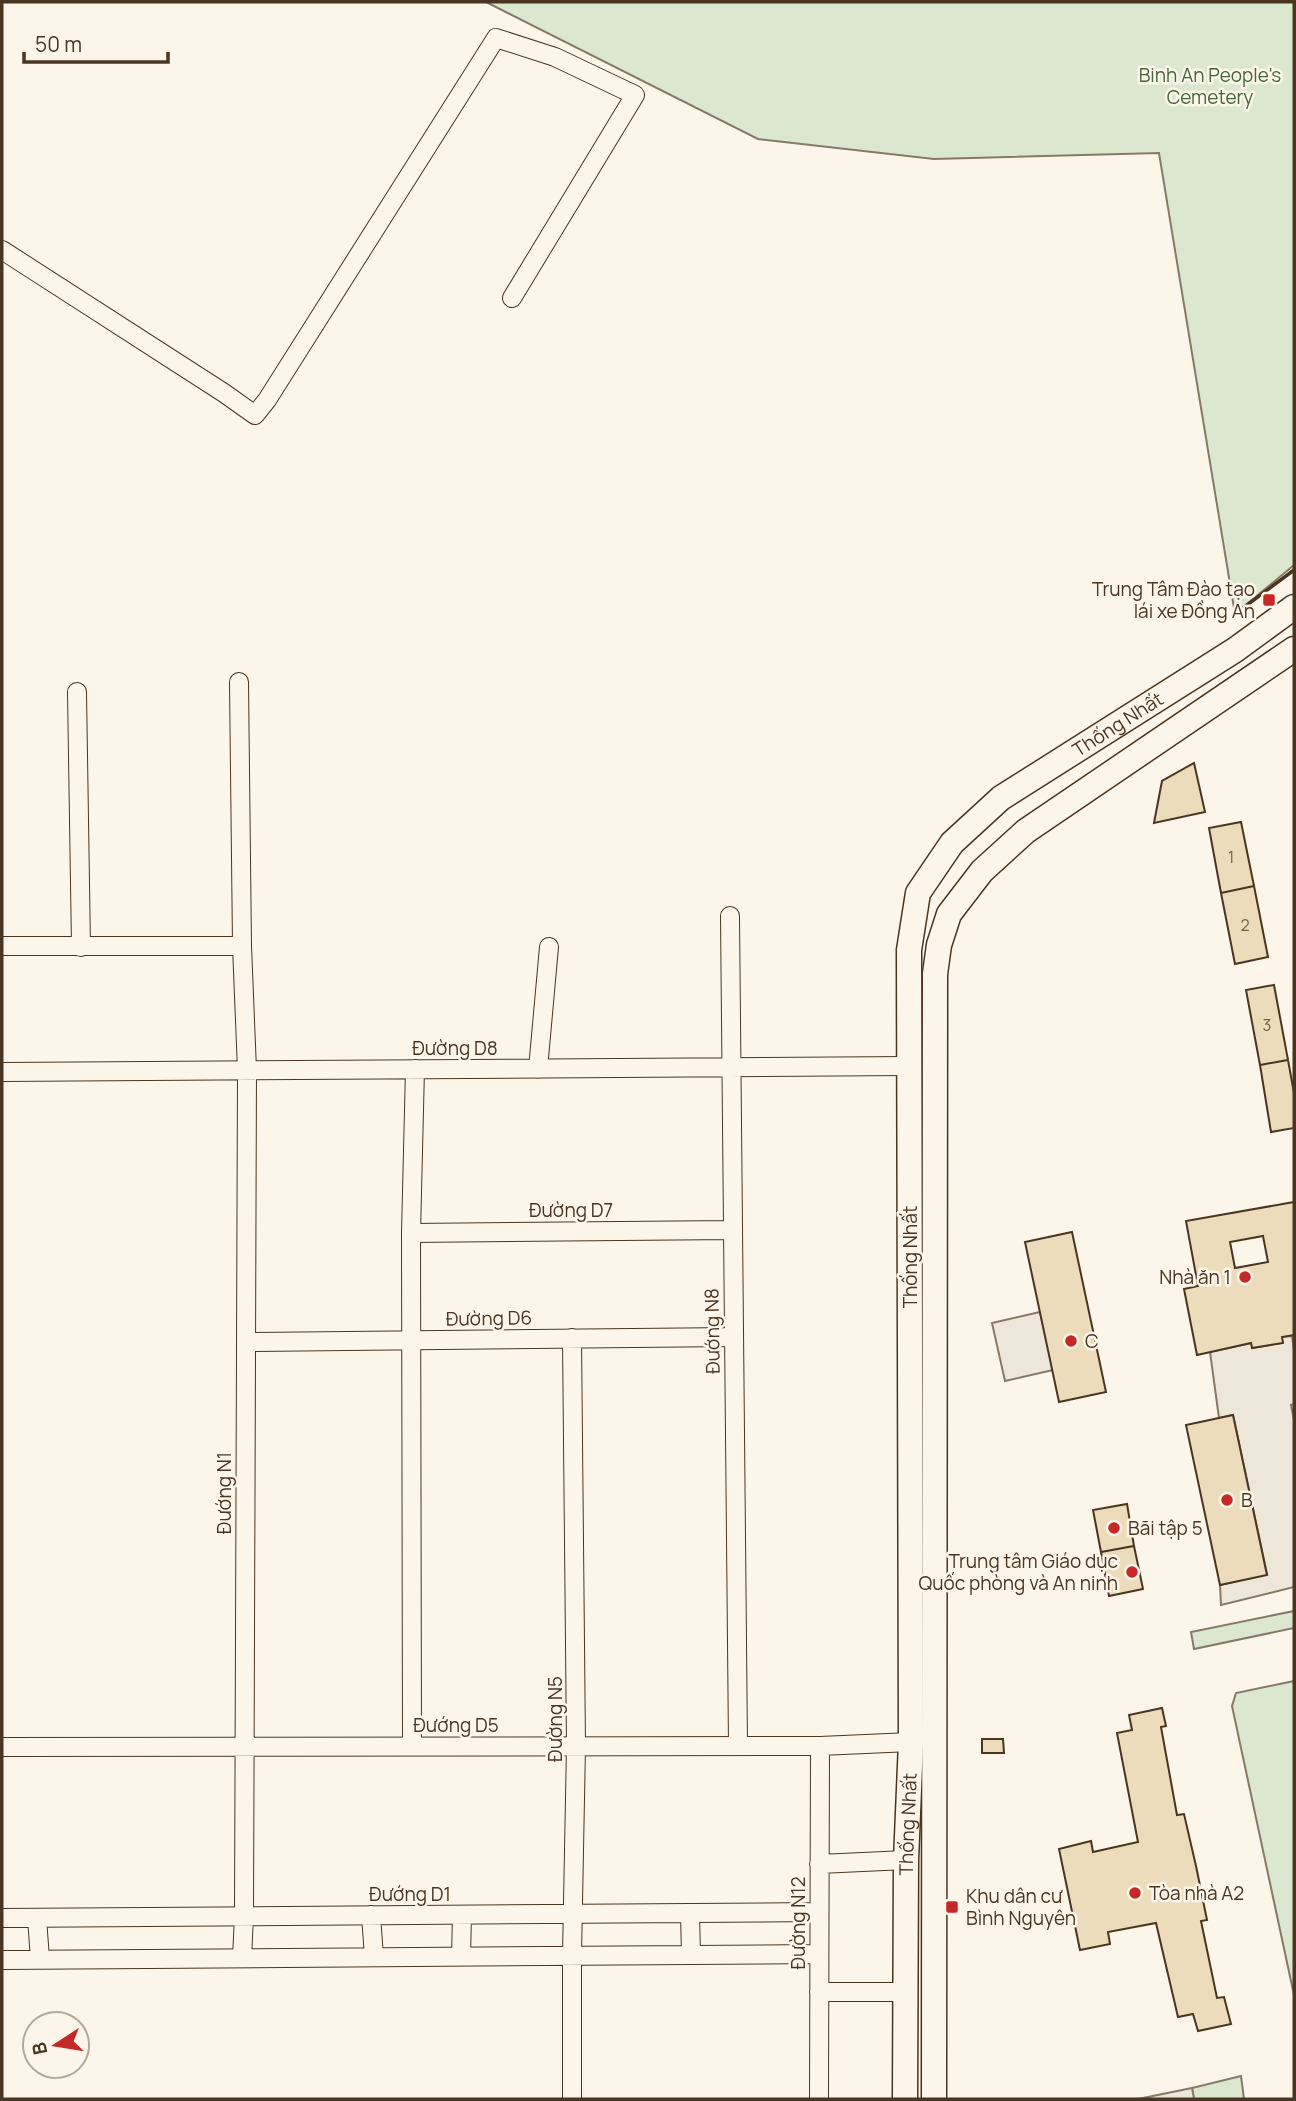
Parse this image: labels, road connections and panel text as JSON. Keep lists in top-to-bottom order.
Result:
{
  "streets": {
    "main road": ["Thống Nhất"],
    "street": [
      "Đường D8",
      "Đường D7",
      "Đường D6",
      "Đướng N8",
      "Đướng N1",
      "Đường N5",
      "Đướng D5",
      "Đướng D1",
      "Đường N12"
    ]
  },
  "crossings": [
    ["Thống Nhất", "Đường D8"],
    ["Thống Nhất", "Đướng D5"],
    ["Đường D8", "Đướng N8"],
    ["Đường D8", "Đướng N1"],
    ["Đường D7", "Đướng N8"],
    ["Đường D6", "Đướng N8"],
    ["Đường D6", "Đướng N1"],
    ["Đường D6", "Đường N5"],
    ["Đướng N8", "Đướng D5"],
    ["Đướng N1", "Đướng D5"],
    ["Đướng N1", "Đướng D1"],
    ["Đường N5", "Đướng D5"],
    ["Đường N5", "Đướng D1"],
    ["Đướng D5", "Đường N12"],
    ["Đướng D1", "Đường N12"]
  ],
  "parks": ["Binh An People's Cemetery"],
  "places": {
    "transit": ["Trung Tâm Đào tạo lái xe Đồng An", "Khu dân cư Bình Nguyên"],
    "other": [
      "Nhà ăn 1",
      "C",
      "B",
      "Bãi tập 5",
      "Trung tâm Giáo dục Quốc phòng và An ninh",
      "Tòa nhà A2"
    ]
  },
  "house_numbers": ["1", "2", "3"],
  "scale_bar": "50 m",
  "north": "left"
}
